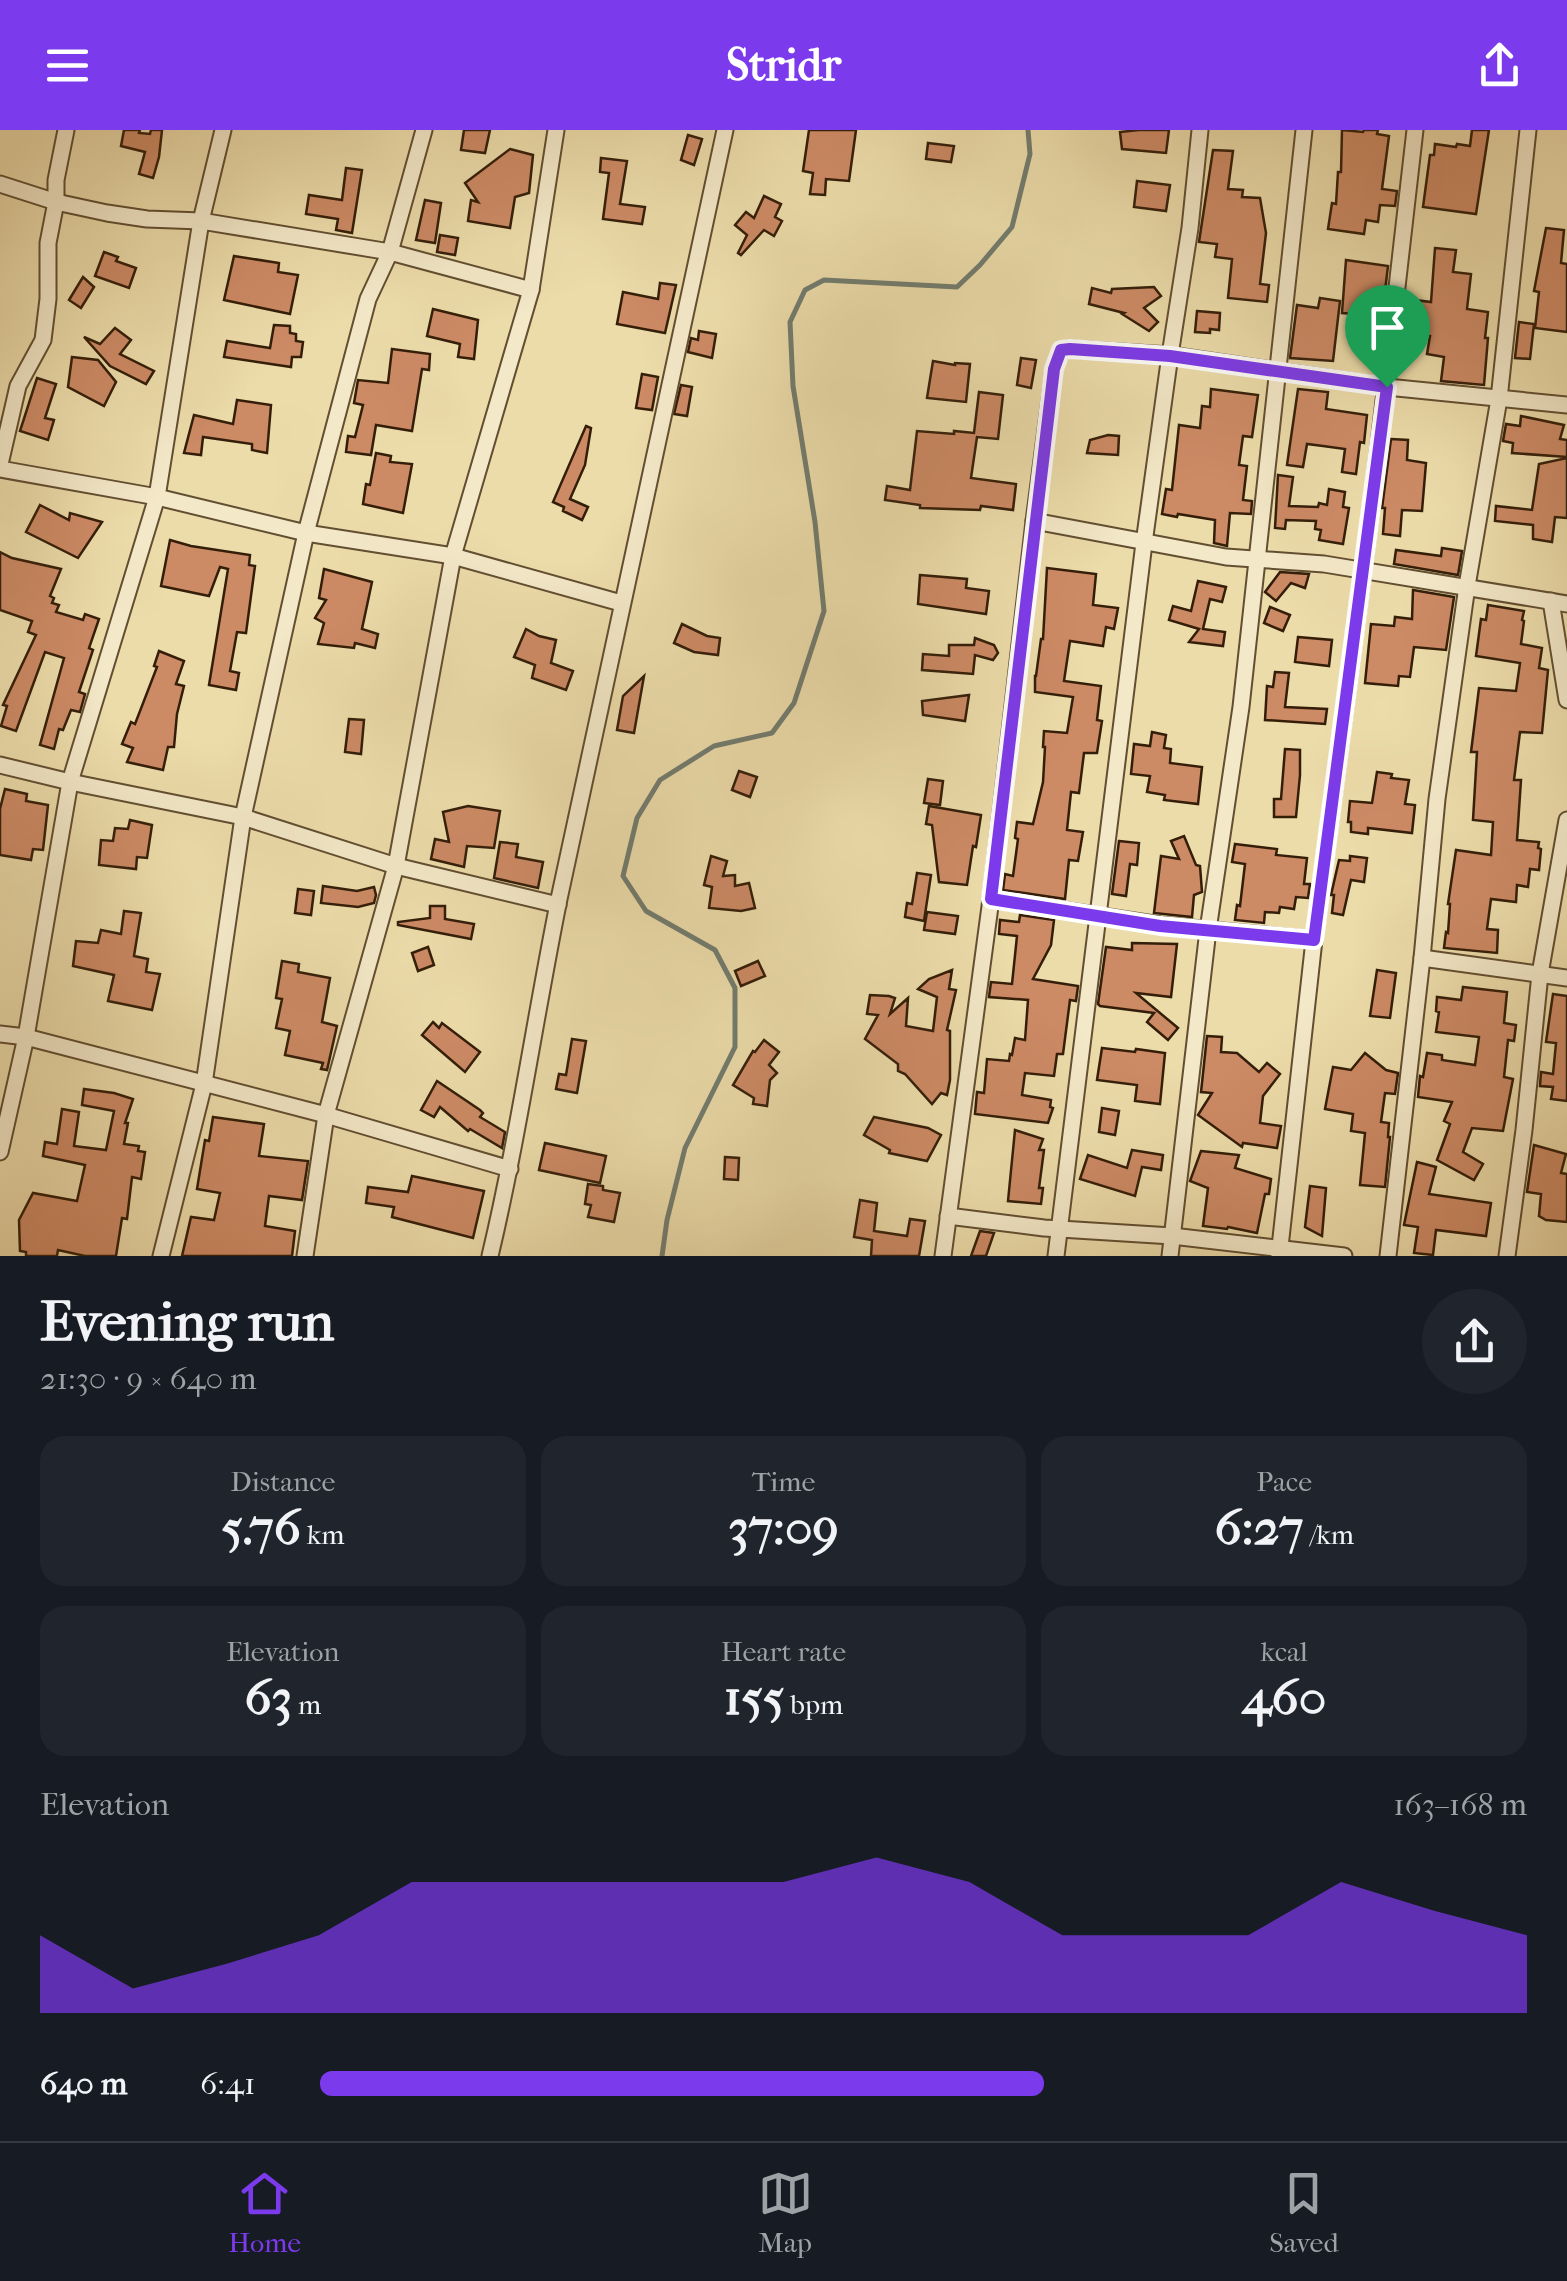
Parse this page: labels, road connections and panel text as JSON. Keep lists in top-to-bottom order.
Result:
{
  "page": {
    "header": "Stridr",
    "heading": ["Evening run", "21:30 · 9 × 640 m"],
    "stats": [
      ["Distance", "5.76 km"],
      ["Time", "37:09"],
      ["Pace", "6:27 /km"],
      ["Elevation", "63 m"],
      ["Heart rate", "155 bpm"],
      ["kcal", "460"]
    ],
    "chart": ["Elevation", "163–168 m"],
    "list": [
      {
        "name": "640 m",
        "note": "6:41"
      }
    ],
    "tabs": ["Home", "Map", "Saved"]
  }
}
